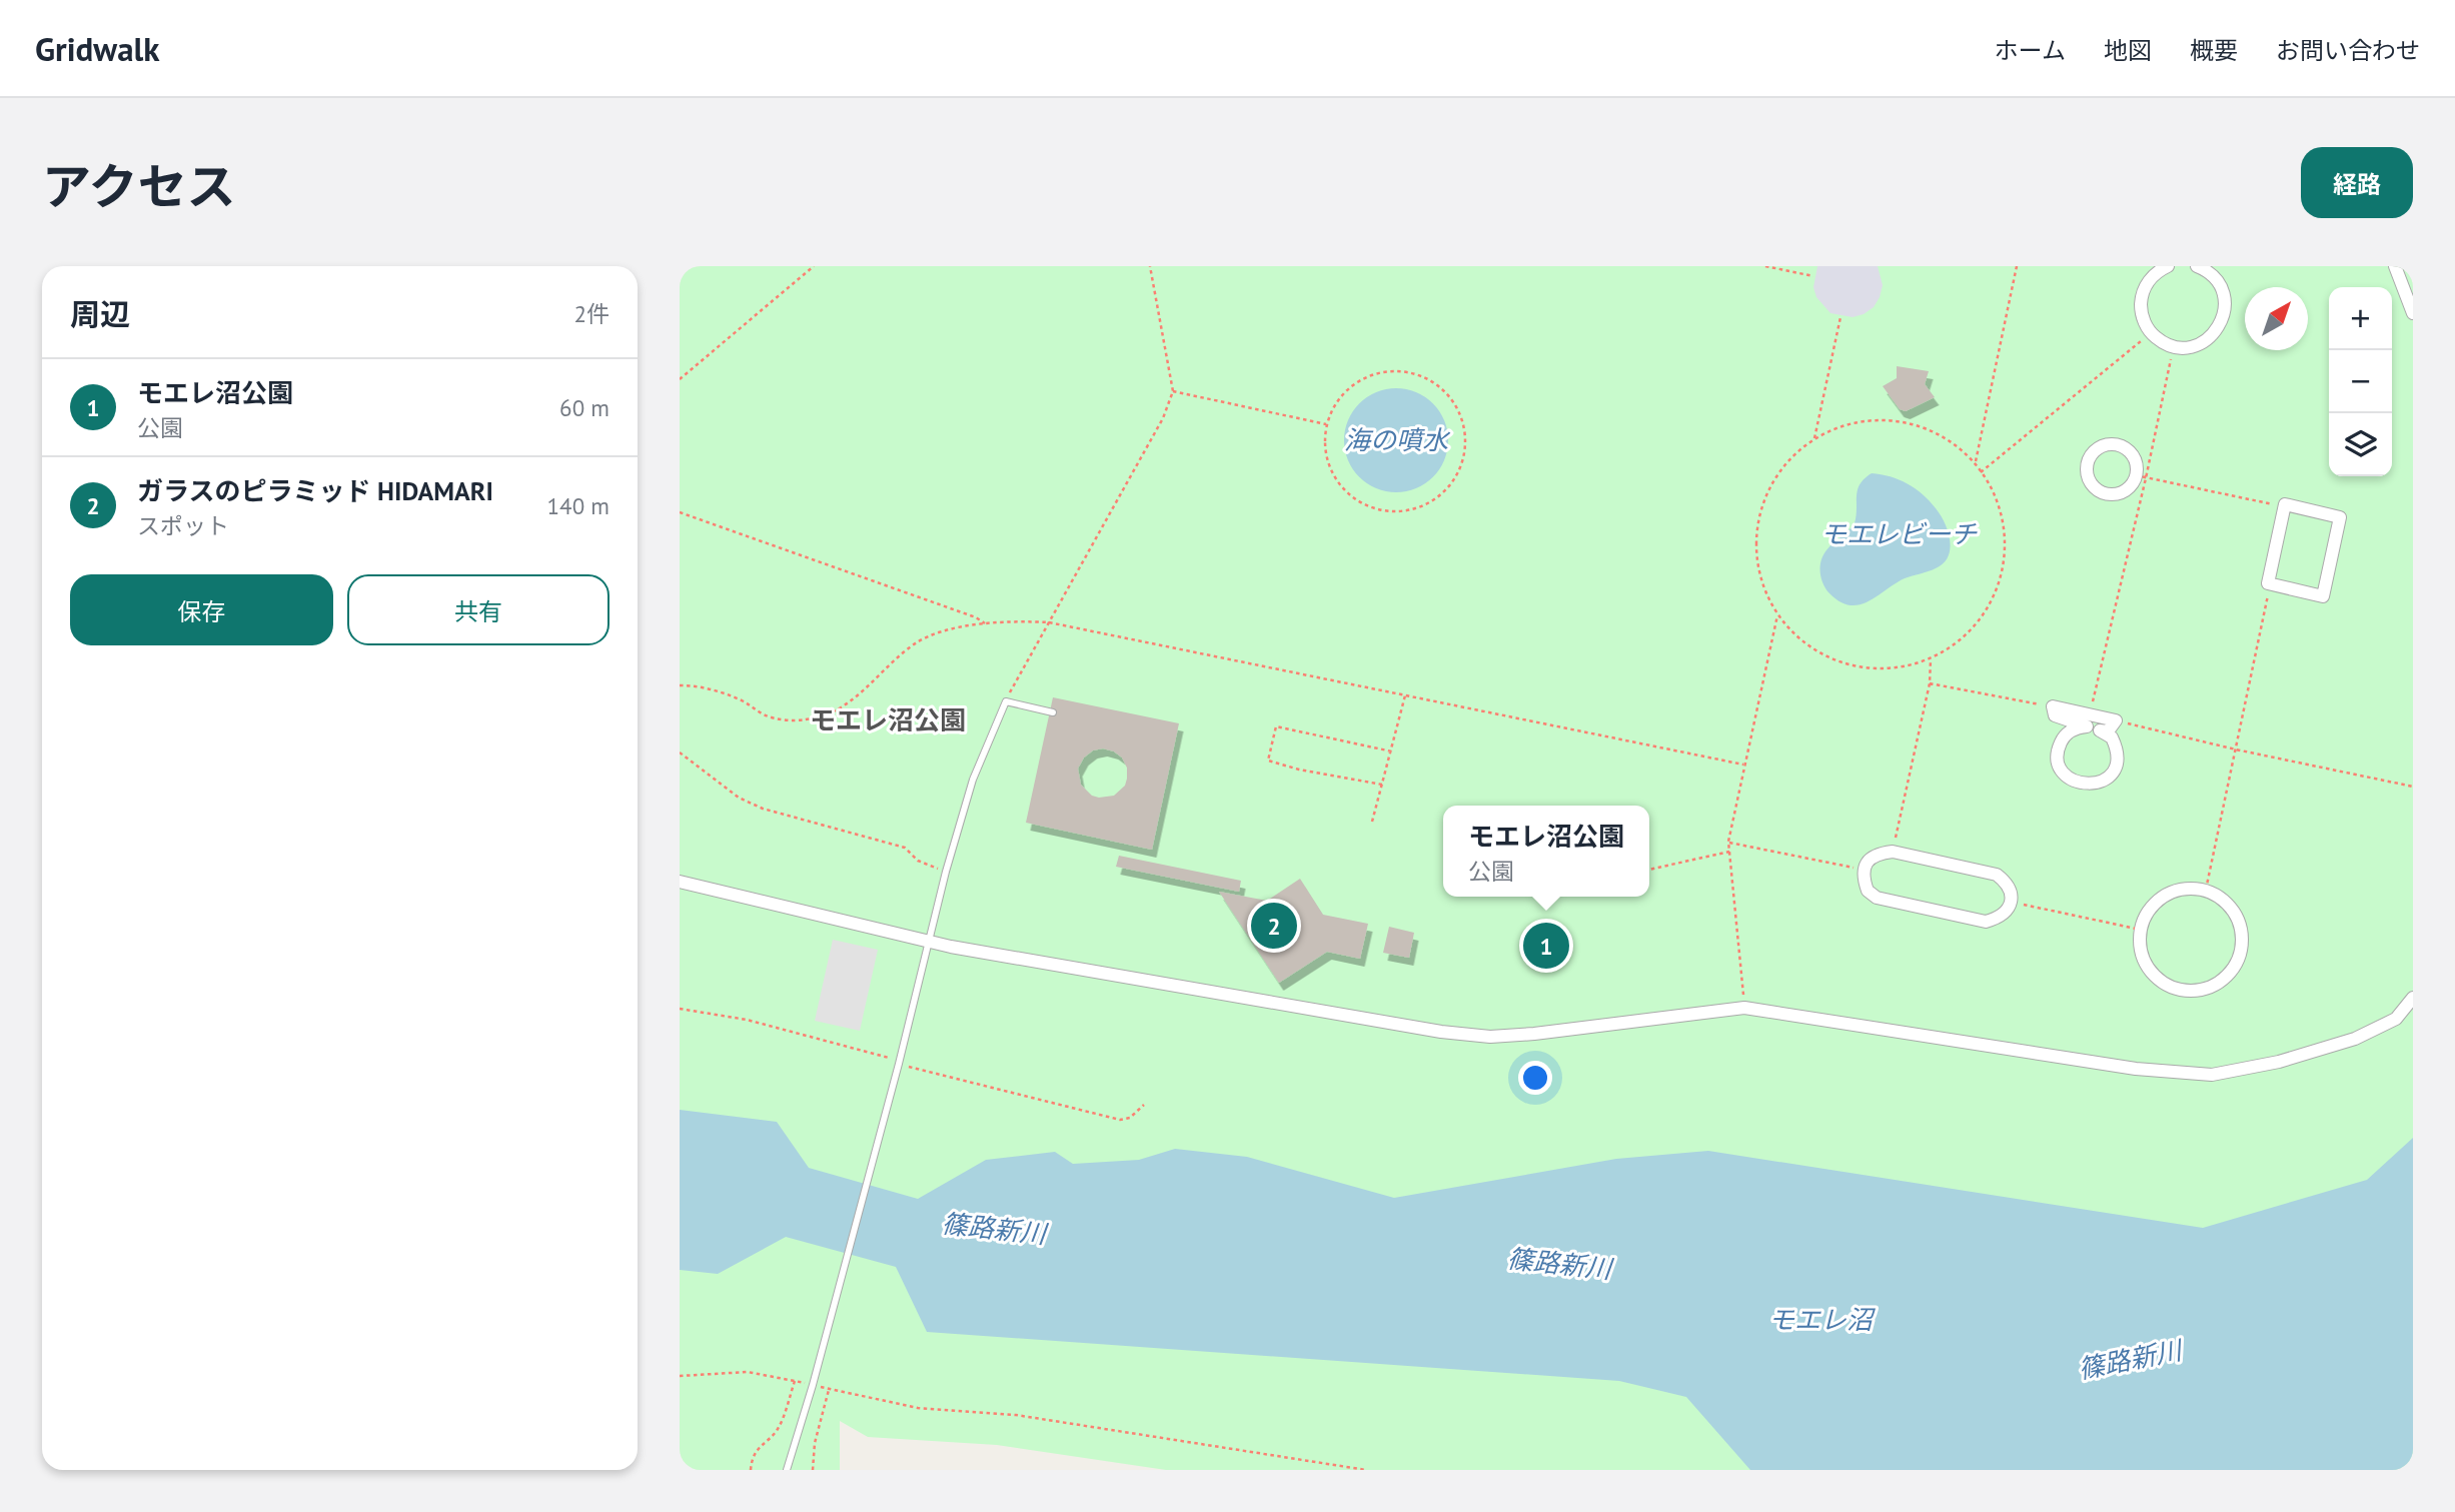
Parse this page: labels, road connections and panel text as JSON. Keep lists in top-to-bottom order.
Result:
{
  "districts": ["モエレ沼公園"],
  "water": [
    "海の噴水",
    "モエレビーチ",
    "篠路新川",
    "モエレ沼"
  ],
  "north": "top right",
  "page": {
    "header": "Gridwalk",
    "nav": [
      "ホーム",
      "地図",
      "概要",
      "お問い合わせ"
    ],
    "title": "アクセス",
    "buttons": [
      "経路",
      ["保存", "共有"]
    ],
    "heading": ["周辺", "2件"],
    "map_buttons": ["+", "−"],
    "list": [
      {
        "mark": "1",
        "name": "モエレ沼公園",
        "note": "公園",
        "value": "60 m"
      },
      {
        "mark": "2",
        "name": "ガラスのピラミッド HIDAMARI",
        "note": "スポット",
        "value": "140 m"
      }
    ],
    "popup": ["モエレ沼公園", "公園"],
    "pins": ["2", "1"]
  }
}
